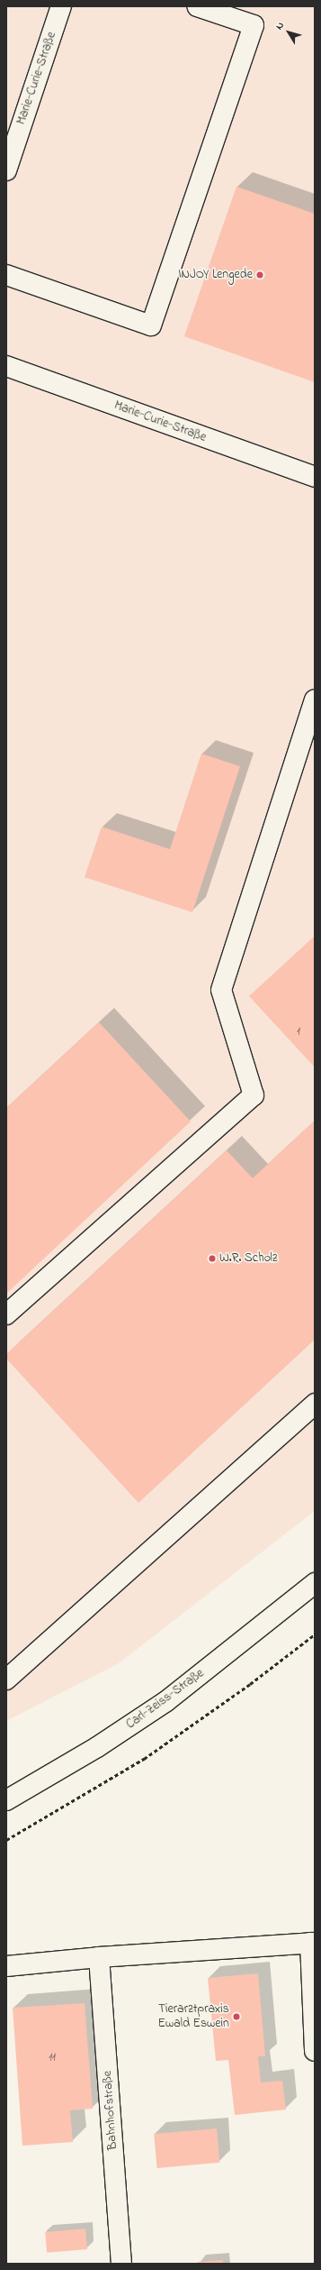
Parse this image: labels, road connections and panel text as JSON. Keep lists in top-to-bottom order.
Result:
{
  "streets": {
    "street": ["Marie-Curie-Straße", "Carl-Zeiss-Straße", "Bahnhofstraße"]
  },
  "places": ["INJOY Lengede", "W.R. Scholz", "Tierarztpraxis Ewald Eswein"],
  "house_numbers": ["1", "11"],
  "north": "top left"
}
